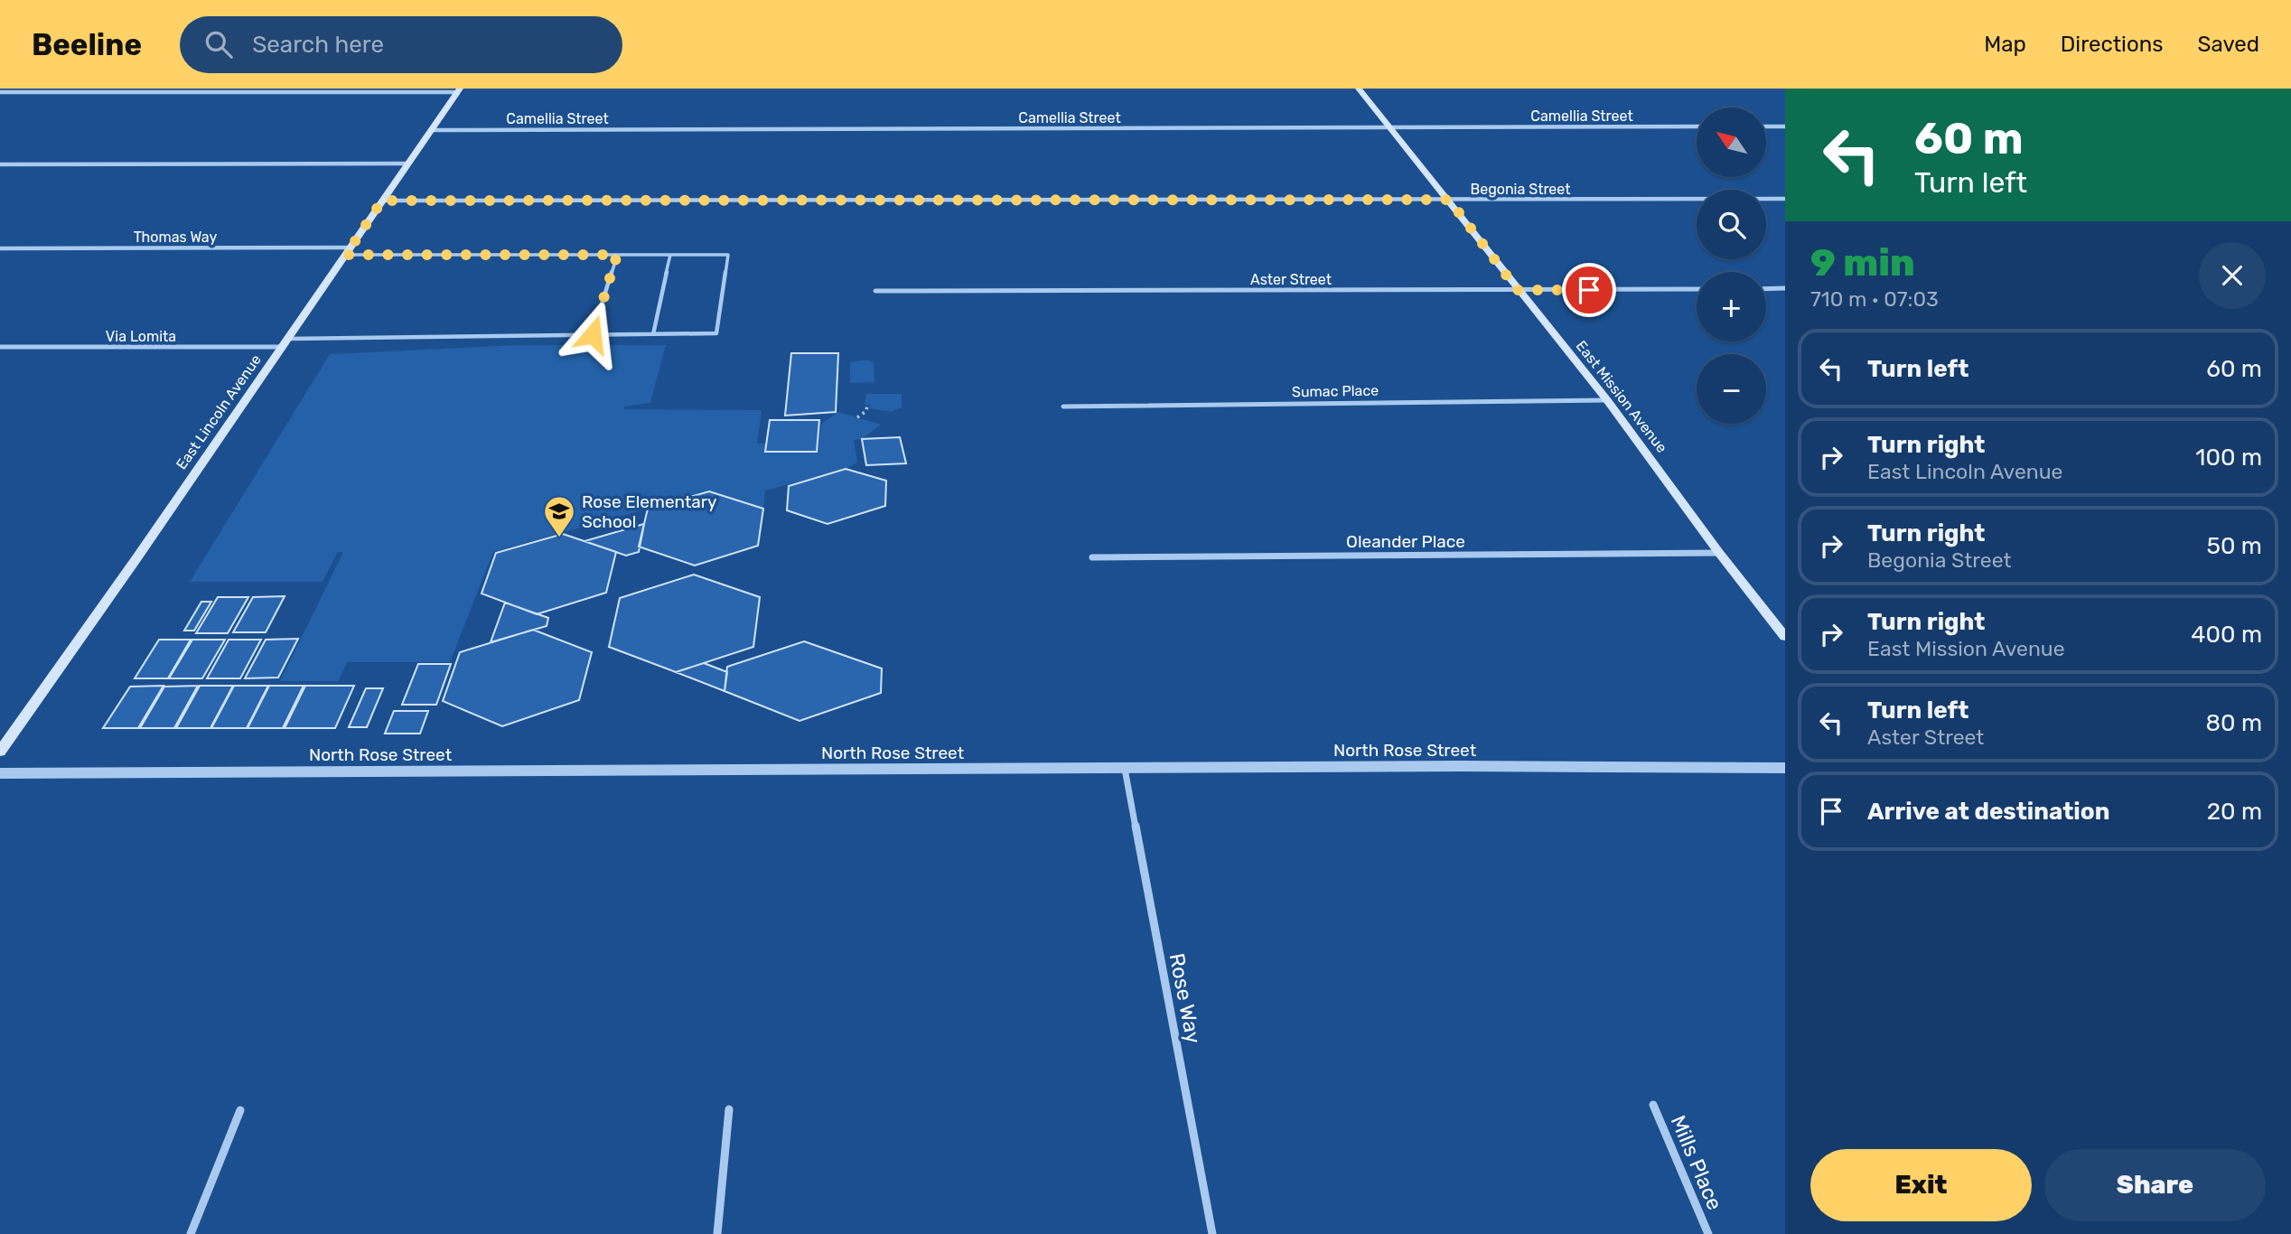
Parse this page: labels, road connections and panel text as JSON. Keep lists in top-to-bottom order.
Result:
{
  "streets": {
    "main road": ["East Mission Avenue", "East Lincoln Avenue"],
    "street": [
      "Camellia Street",
      "Begonia Street",
      "Thomas Way",
      "Aster Street",
      "Via Lomita",
      "Sumac Place",
      "Oleander Place",
      "North Rose Street",
      "Rose Way",
      "Mills Place"
    ]
  },
  "crossings": [
    ["Camellia Street", "East Mission Avenue"],
    ["Camellia Street", "East Lincoln Avenue"],
    ["Begonia Street", "East Mission Avenue"],
    ["Begonia Street", "East Lincoln Avenue"],
    ["Thomas Way", "East Lincoln Avenue"],
    ["Aster Street", "East Mission Avenue"],
    ["Via Lomita", "East Lincoln Avenue"],
    ["Sumac Place", "East Mission Avenue"],
    ["East Mission Avenue", "Oleander Place"],
    ["North Rose Street", "Rose Way"]
  ],
  "places": {
    "school or university": ["Rose Elementary School"]
  },
  "north": "top left",
  "page": {
    "header": "Beeline",
    "search": "Search here",
    "nav": ["Map", "Directions", "Saved"],
    "turn": ["60 m", "Turn left"],
    "map_buttons": ["+", "−"],
    "heading": ["9 min", "710 m · 07:03"],
    "list": [
      {
        "name": "Turn left",
        "value": "60 m"
      },
      {
        "name": "Turn right",
        "note": "East Lincoln Avenue",
        "value": "100 m"
      },
      {
        "name": "Turn right",
        "note": "Begonia Street",
        "value": "50 m"
      },
      {
        "name": "Turn right",
        "note": "East Mission Avenue",
        "value": "400 m"
      },
      {
        "name": "Turn left",
        "note": "Aster Street",
        "value": "80 m"
      },
      {
        "name": "Arrive at destination",
        "value": "20 m"
      }
    ],
    "buttons": ["Exit", "Share"]
  }
}
